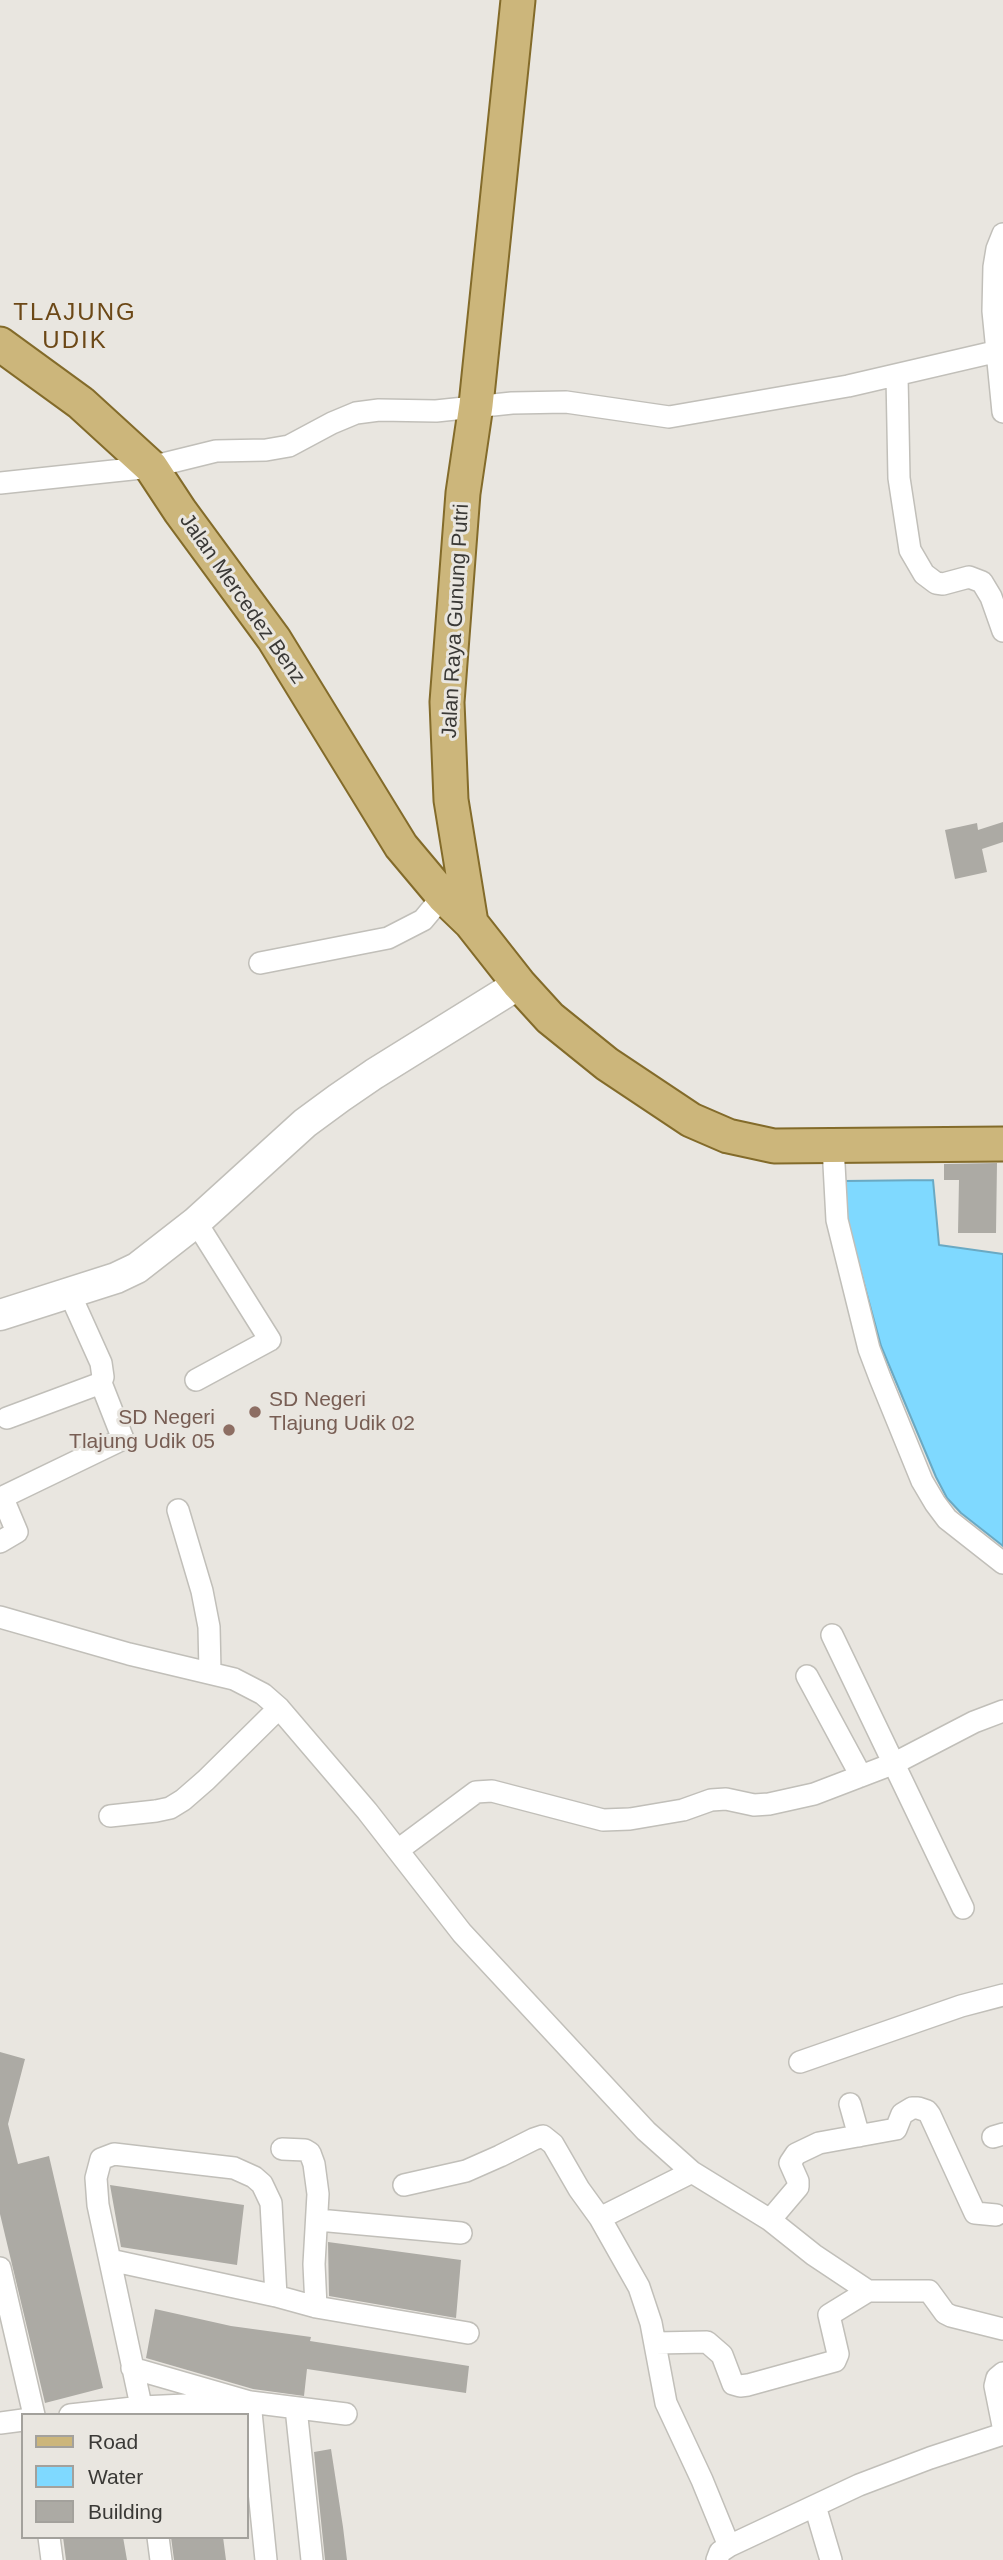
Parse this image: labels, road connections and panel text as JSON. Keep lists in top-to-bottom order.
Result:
{
  "streets": {
    "main road": ["Jalan Mercedez Benz", "Jalan Raya Gunung Putri"]
  },
  "crossings": [
    ["Jalan Mercedez Benz", "Jalan Raya Gunung Putri"]
  ],
  "districts": ["TLAJUNG UDIK"],
  "places": ["SD Negeri Tlajung Udik 02", "SD Negeri Tlajung Udik 05"],
  "legend": ["Road", "Water", "Building"]
}
